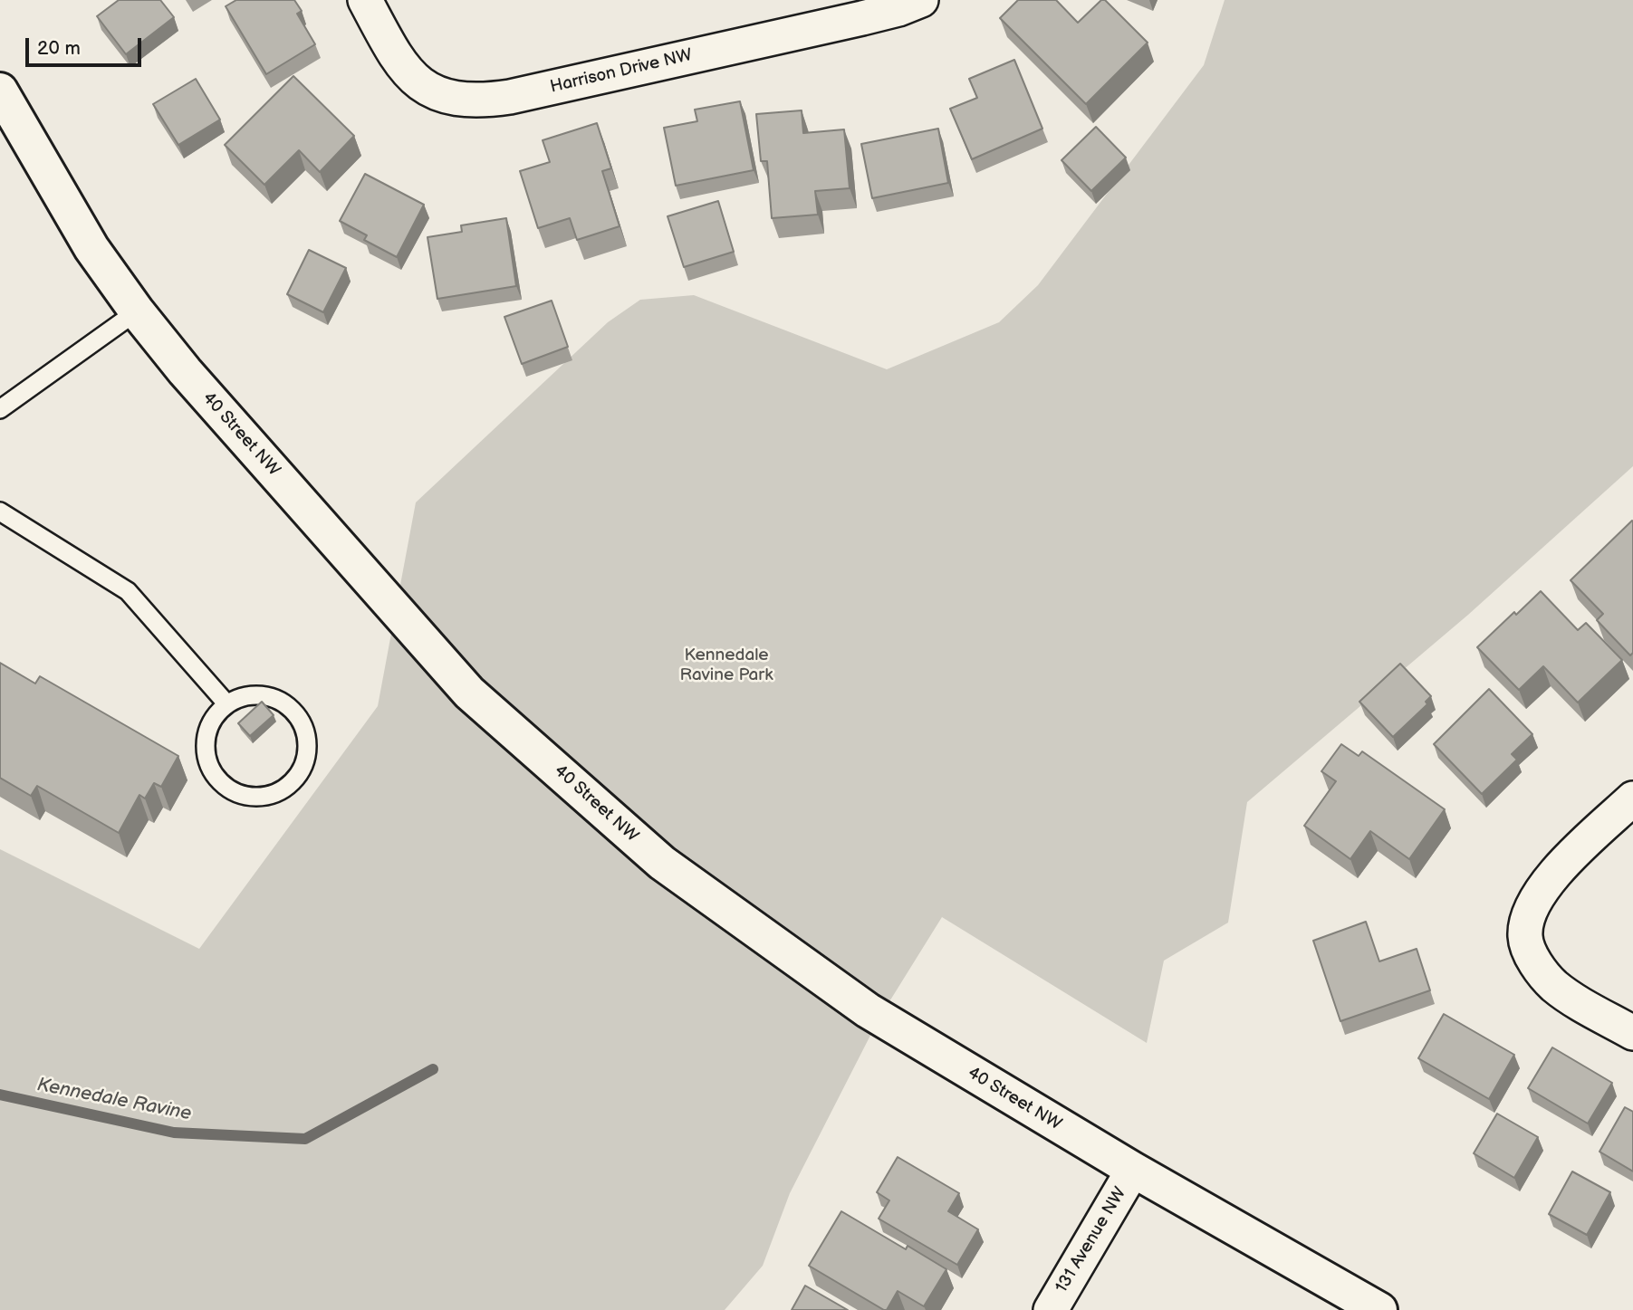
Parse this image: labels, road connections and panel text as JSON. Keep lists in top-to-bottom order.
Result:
{
  "streets": {
    "street": ["Harrison Drive NW", "40 Street NW", "131 Avenue NW"]
  },
  "crossings": [
    ["40 Street NW", "131 Avenue NW"]
  ],
  "water": ["Kennedale Ravine"],
  "parks": ["Kennedale Ravine Park"],
  "scale_bar": "20 m"
}
